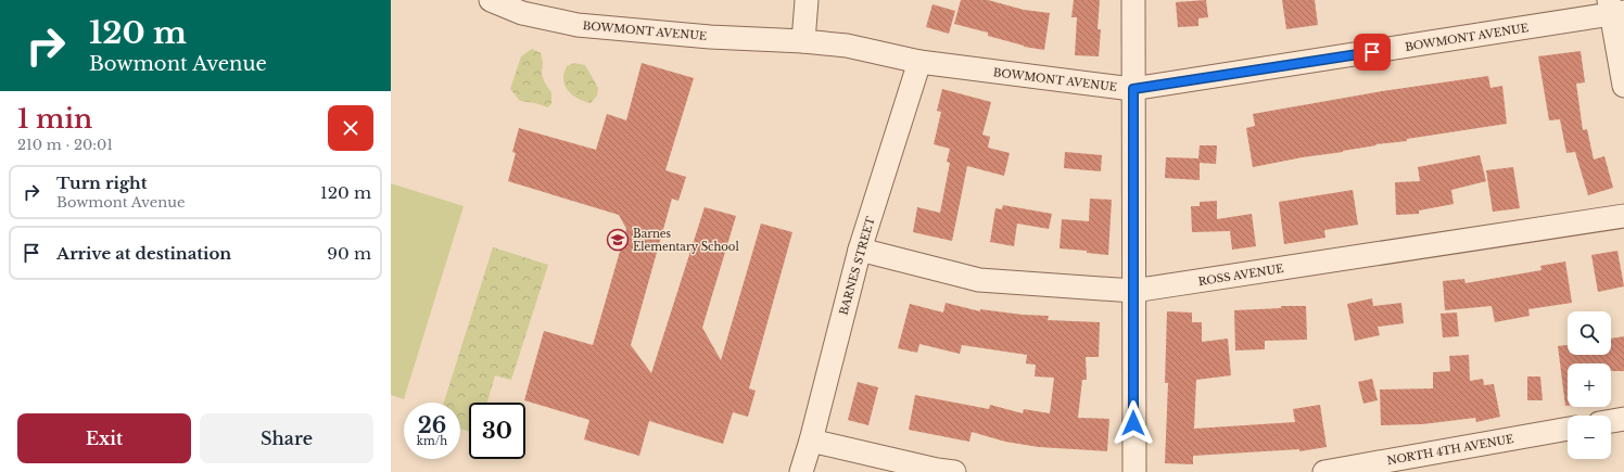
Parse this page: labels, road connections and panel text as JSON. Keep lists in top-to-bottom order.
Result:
{
  "streets": {
    "street": [
      "BOWMONT AVENUE",
      "BARNES STREET",
      "ROSS AVENUE",
      "NORTH 4TH AVENUE"
    ]
  },
  "crossings": [
    ["BOWMONT AVENUE", "BARNES STREET"],
    ["BARNES STREET", "ROSS AVENUE"]
  ],
  "places": {
    "school or university": ["Barnes Elementary School"]
  },
  "page": {
    "turn": ["120 m", "Bowmont Avenue"],
    "heading": ["1 min", "210 m · 20:01"],
    "list": [
      {
        "name": "Turn right",
        "note": "Bowmont Avenue",
        "value": "120 m"
      },
      {
        "name": "Arrive at destination",
        "value": "90 m"
      }
    ],
    "map_buttons": ["+", "−"],
    "speed": "26 km/h",
    "limit": "30",
    "buttons": ["Exit", "Share"]
  }
}
